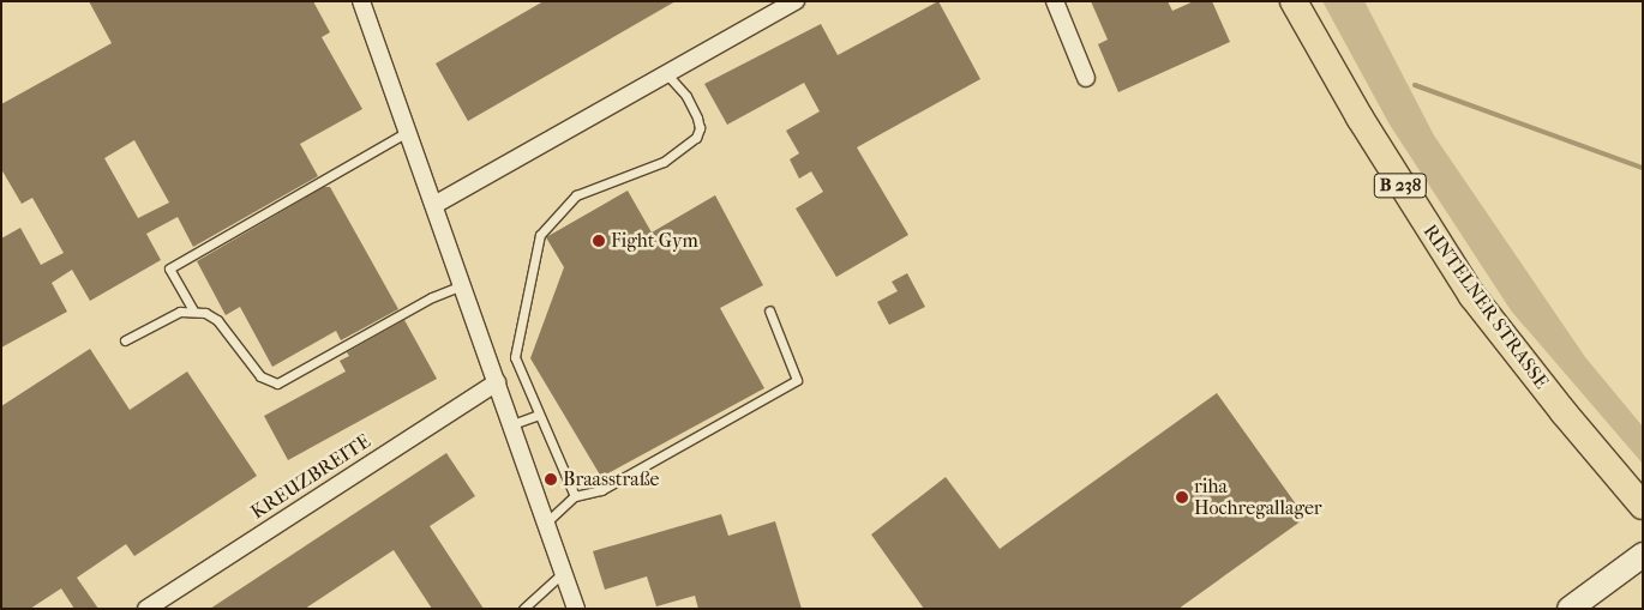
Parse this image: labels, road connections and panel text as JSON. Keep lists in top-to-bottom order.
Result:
{
  "streets": {
    "main road": ["B 238", "RINTELNER STRASSE"],
    "street": ["KREUZBREITE"]
  },
  "places": ["Fight Gym", "Braasstraße", "riha Hochregallager"]
}
